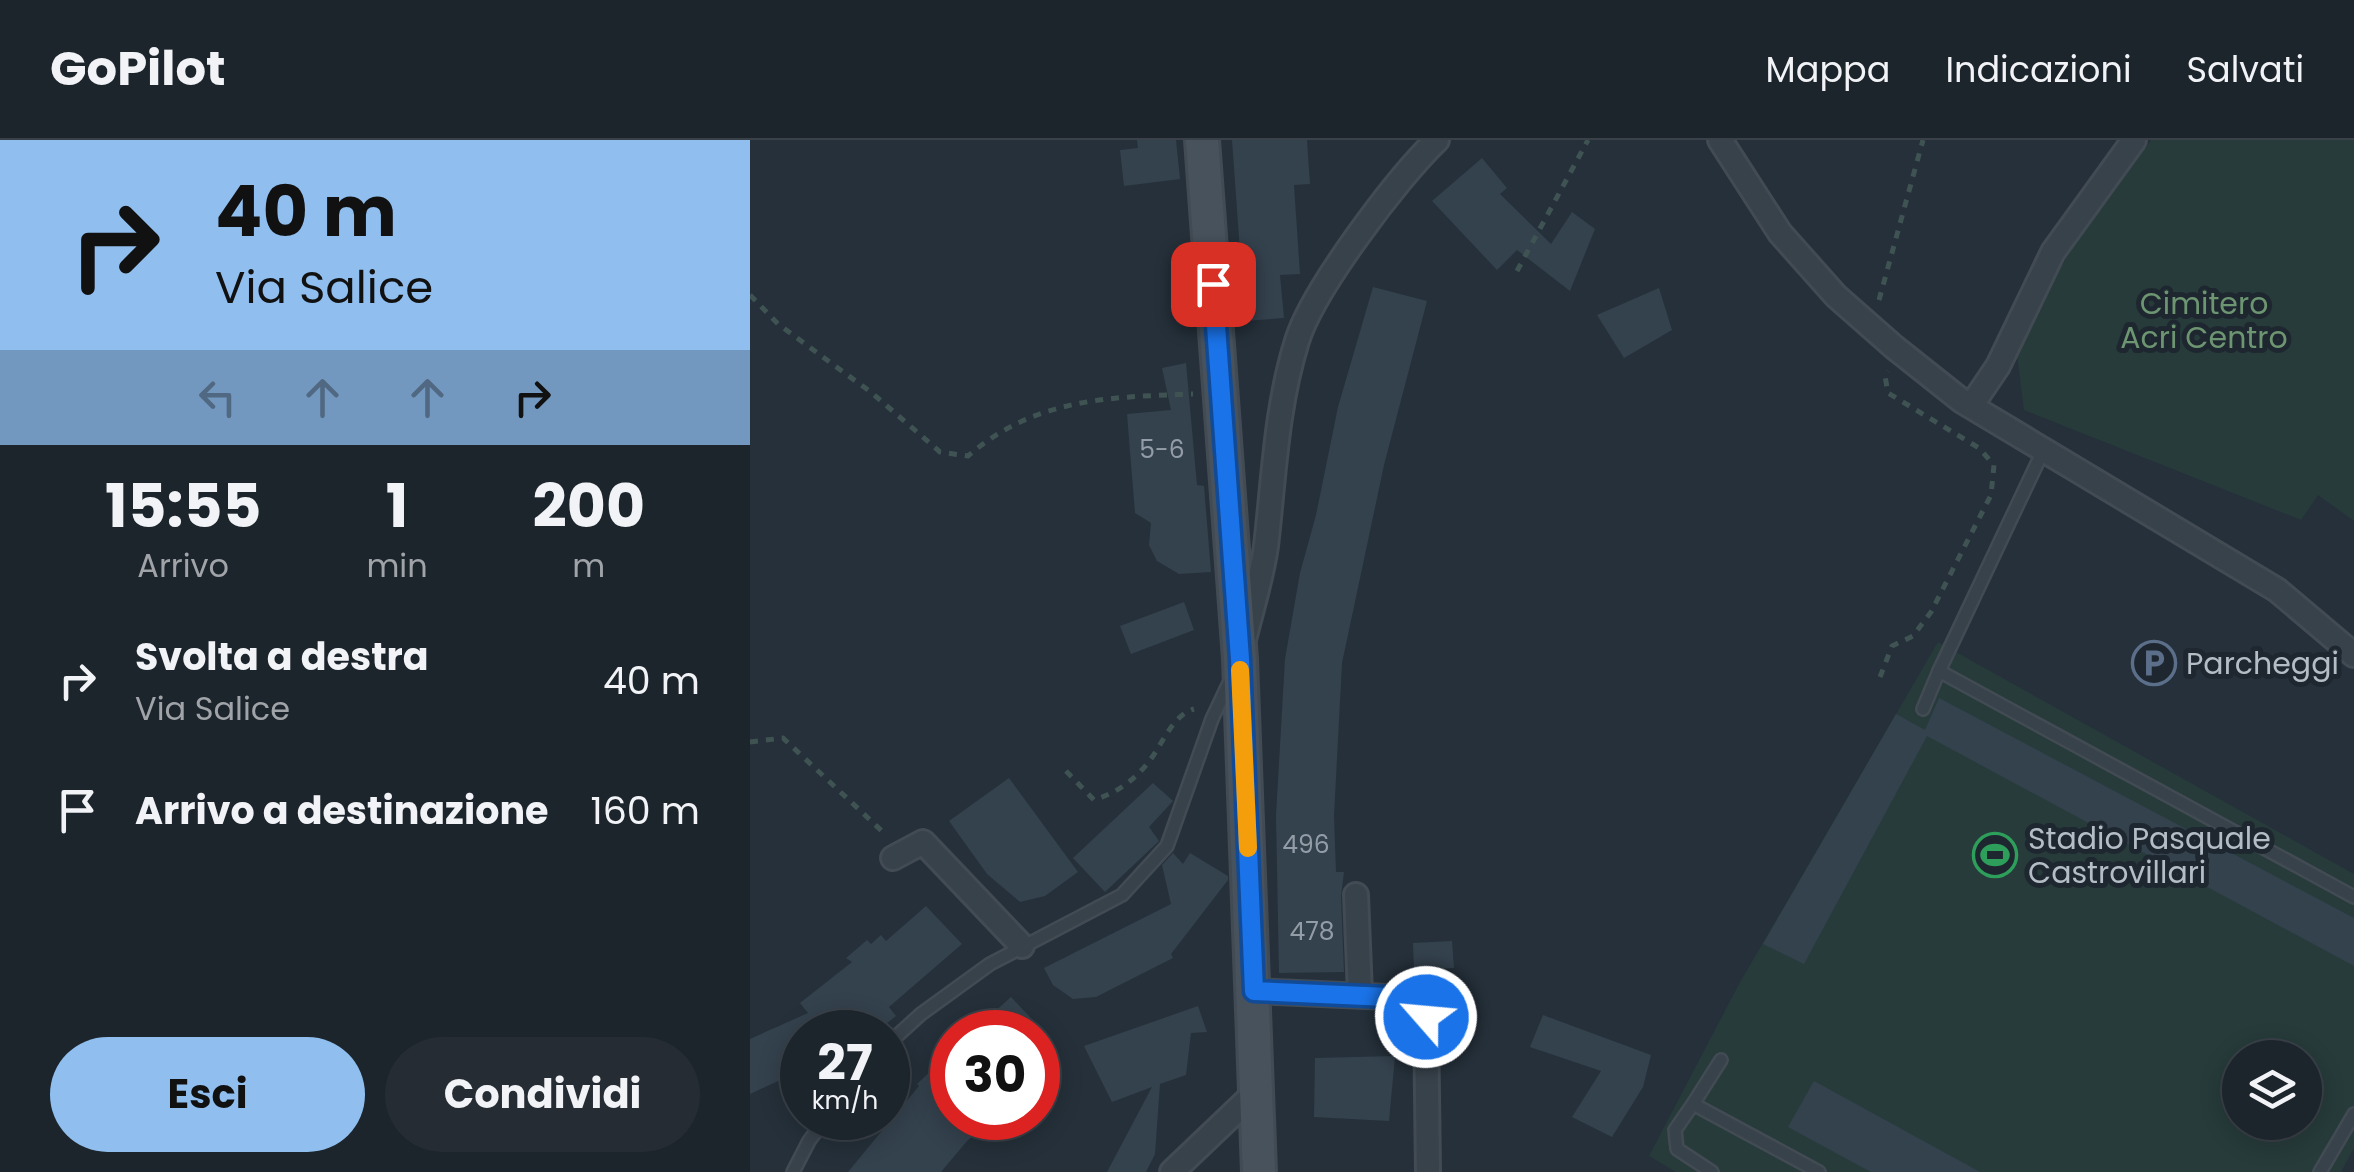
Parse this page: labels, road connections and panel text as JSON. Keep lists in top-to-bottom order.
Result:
{
  "parks": ["Cimitero Acri Centro"],
  "places": {
    "parking": ["Parcheggi"],
    "sports": ["Stadio Pasquale Castrovillari"]
  },
  "house_numbers": ["5-6", "496", "478"],
  "page": {
    "header": "GoPilot",
    "nav": ["Mappa", "Indicazioni", "Salvati"],
    "turn": ["40 m", "Via Salice"],
    "eta": [
      "15:55",
      "Arrivo",
      "1",
      "min",
      "200",
      "m"
    ],
    "list": [
      {
        "name": "Svolta a destra",
        "note": "Via Salice",
        "value": "40 m"
      },
      {
        "name": "Arrivo a destinazione",
        "value": "160 m"
      }
    ],
    "speed": "27 km/h",
    "limit": "30",
    "buttons": ["Esci", "Condividi"]
  }
}
